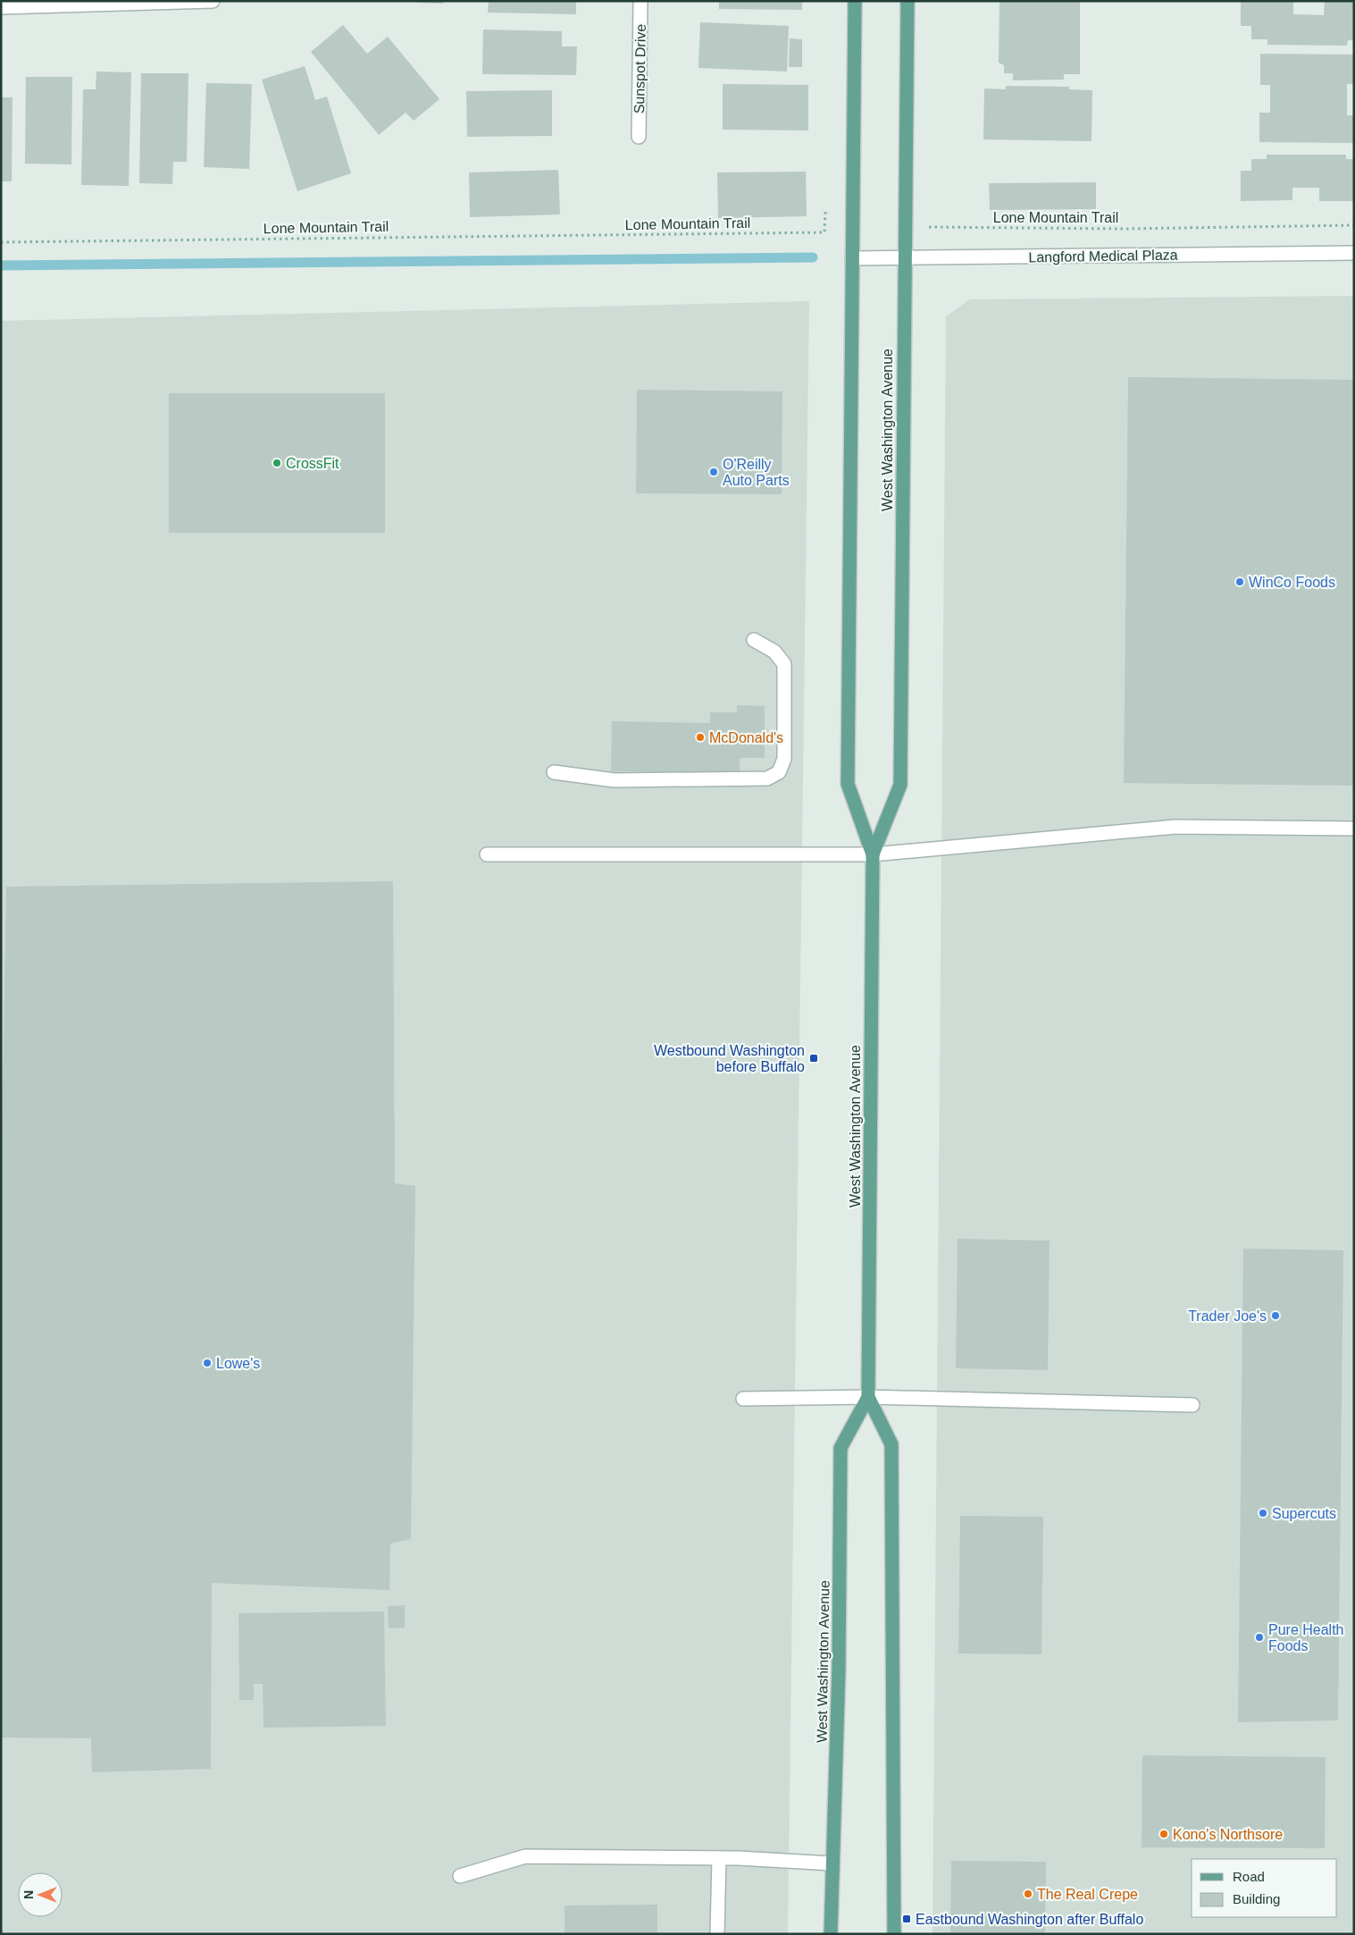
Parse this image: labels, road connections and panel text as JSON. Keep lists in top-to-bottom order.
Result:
{
  "streets": {
    "main road": ["West Washington Avenue"],
    "street": ["Sunspot Drive", "Langford Medical Plaza"],
    "path": ["Lone Mountain Trail"]
  },
  "crossings": [
    ["Lone Mountain Trail", "West Washington Avenue"],
    ["Langford Medical Plaza", "West Washington Avenue"]
  ],
  "places": {
    "other": [
      "CrossFit",
      "O'Reilly Auto Parts",
      "WinCo Foods",
      "McDonald's",
      "Trader Joe's",
      "Lowe's",
      "Supercuts",
      "Pure Health Foods",
      "Kono's Northsore",
      "The Real Crepe"
    ],
    "transit": ["Westbound Washington before Buffalo", "Eastbound Washington after Buffalo"]
  },
  "legend": ["Road", "Building"],
  "north": "left"
}
